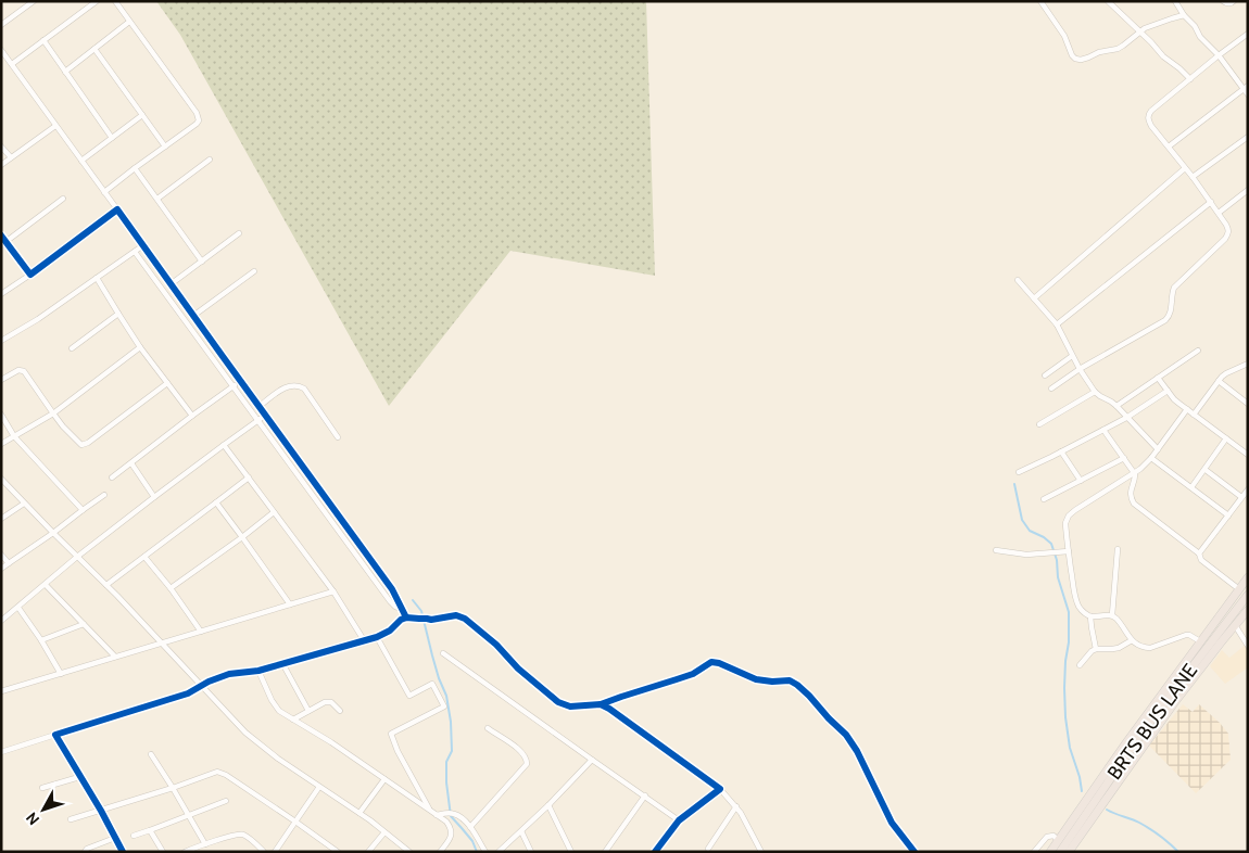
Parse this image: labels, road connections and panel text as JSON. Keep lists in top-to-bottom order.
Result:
{
  "streets": {
    "main road": ["BRTS BUS LANE"]
  },
  "north": "bottom left"
}
